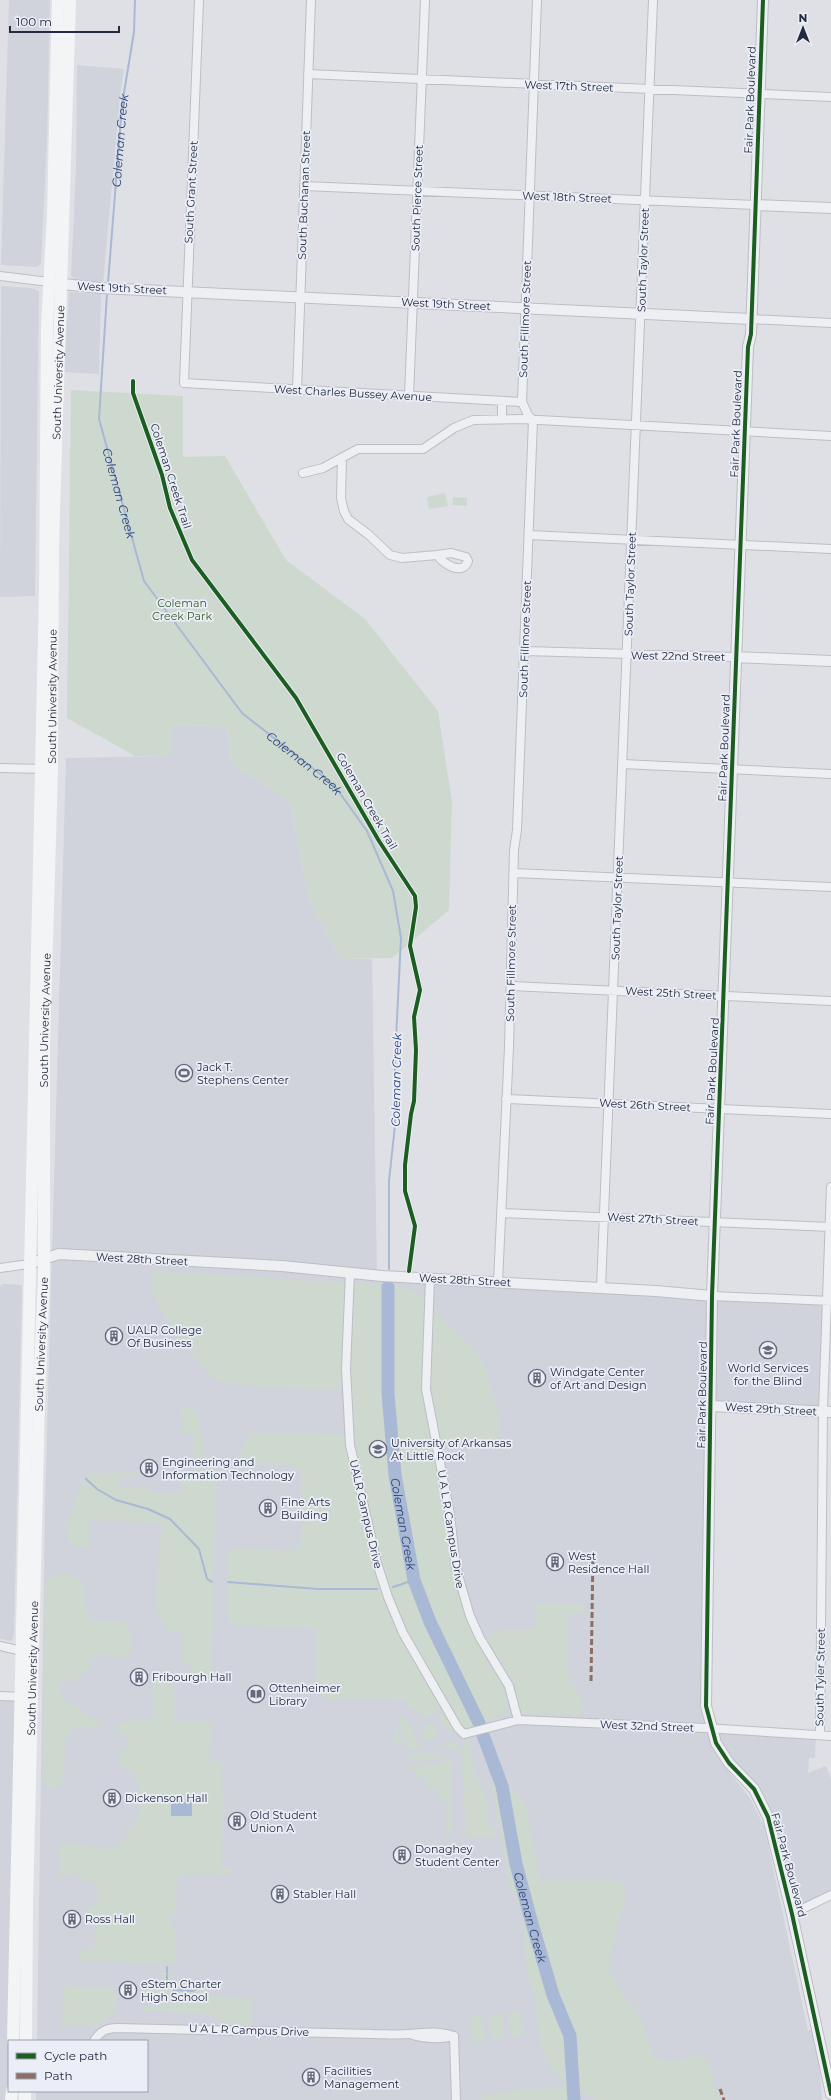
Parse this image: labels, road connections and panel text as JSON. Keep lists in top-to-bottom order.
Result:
{
  "streets": {
    "main road": ["South University Avenue"],
    "street": [
      "West 17th Street",
      "Fair Park Boulevard",
      "South Grant Street",
      "South Buchanan Street",
      "West 18th Street",
      "South Pierce Street",
      "South Taylor Street",
      "West 19th Street",
      "South Fillmore Street",
      "West Charles Bussey Avenue",
      "West 22nd Street",
      "West 25th Street",
      "West 26th Street",
      "West 27th Street",
      "West 28th Street",
      "West 29th Street",
      "UALR Campus Drive",
      "U A L R Campus Drive",
      "South Tyler Street",
      "West 32nd Street"
    ],
    "cycle path": ["Coleman Creek Trail"]
  },
  "crossings": [
    ["West 17th Street", "Fair Park Boulevard"],
    ["West 17th Street", "South Buchanan Street"],
    ["West 17th Street", "South Pierce Street"],
    ["West 17th Street", "South Taylor Street"],
    ["West 17th Street", "South Fillmore Street"],
    ["Fair Park Boulevard", "West 18th Street"],
    ["Fair Park Boulevard", "West 19th Street"],
    ["Fair Park Boulevard", "West 22nd Street"],
    ["Fair Park Boulevard", "West 25th Street"],
    ["Fair Park Boulevard", "West 26th Street"],
    ["Fair Park Boulevard", "West 27th Street"],
    ["Fair Park Boulevard", "West 28th Street"],
    ["Fair Park Boulevard", "West 29th Street"],
    ["Fair Park Boulevard", "West 32nd Street"],
    ["South Grant Street", "West 19th Street"],
    ["South Grant Street", "West Charles Bussey Avenue"],
    ["South Buchanan Street", "West 18th Street"],
    ["South Buchanan Street", "West 19th Street"],
    ["South Buchanan Street", "West Charles Bussey Avenue"],
    ["West 18th Street", "South Pierce Street"],
    ["West 18th Street", "South Taylor Street"],
    ["West 18th Street", "South Fillmore Street"],
    ["South Pierce Street", "West 19th Street"],
    ["South Pierce Street", "West Charles Bussey Avenue"],
    ["South Taylor Street", "West 19th Street"],
    ["South Taylor Street", "West 22nd Street"],
    ["South Taylor Street", "West 25th Street"],
    ["South Taylor Street", "West 26th Street"],
    ["South Taylor Street", "West 27th Street"],
    ["South Taylor Street", "West 28th Street"],
    ["West 19th Street", "South Fillmore Street"],
    ["West 19th Street", "South University Avenue"],
    ["South Fillmore Street", "West Charles Bussey Avenue"],
    ["South Fillmore Street", "West 22nd Street"],
    ["South Fillmore Street", "West 25th Street"],
    ["South Fillmore Street", "West 26th Street"],
    ["South Fillmore Street", "West 27th Street"],
    ["South Fillmore Street", "West 28th Street"],
    ["South University Avenue", "West 28th Street"],
    ["West 27th Street", "South Tyler Street"],
    ["West 28th Street", "UALR Campus Drive"],
    ["West 28th Street", "U A L R Campus Drive"],
    ["West 28th Street", "South Tyler Street"],
    ["West 29th Street", "South Tyler Street"],
    ["UALR Campus Drive", "West 32nd Street"],
    ["U A L R Campus Drive", "West 32nd Street"],
    ["South Tyler Street", "West 32nd Street"]
  ],
  "water": ["Coleman Creek"],
  "parks": ["Coleman Creek Park"],
  "places": {
    "sports": ["Jack T. Stephens Center"],
    "building": [
      "UALR College Of Business",
      "Windgate Center of Art and Design",
      "Engineering and Information Technology",
      "Fine Arts Building",
      "West Residence Hall",
      "Fribourgh Hall",
      "Dickenson Hall",
      "Old Student Union A",
      "Donaghey Student Center",
      "Stabler Hall",
      "Ross Hall",
      "eStem Charter High School",
      "Facilities Management"
    ],
    "school or university": ["World Services for the Blind", "University of Arkansas At Little Rock"],
    "library": ["Ottenheimer Library"]
  },
  "legend": ["Cycle path", "Path"],
  "scale_bar": "100 m",
  "north": "top"
}
